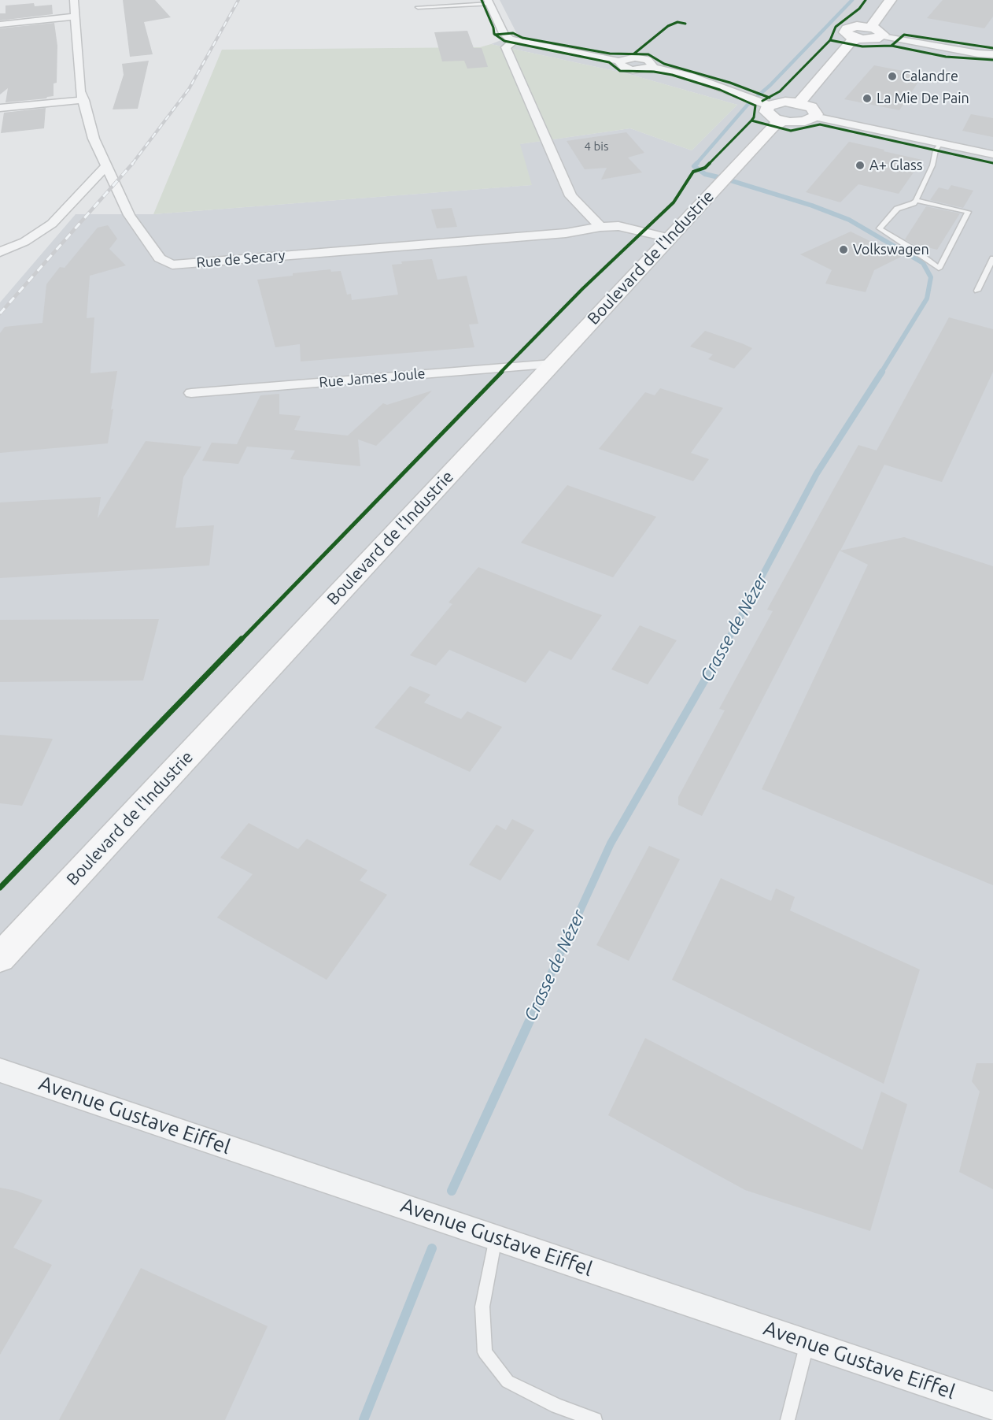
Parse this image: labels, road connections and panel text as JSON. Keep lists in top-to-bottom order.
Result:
{
  "streets": {
    "street": [
      "Boulevard de l'Industrie",
      "Rue de Secary",
      "Rue James Joule",
      "Avenue Gustave Eiffel"
    ]
  },
  "crossings": [
    ["Boulevard de l'Industrie", "Rue de Secary"],
    ["Boulevard de l'Industrie", "Rue James Joule"]
  ],
  "water": ["Crasse de Nézer"],
  "places": [
    "Calandre",
    "La Mie De Pain",
    "A+ Glass",
    "Volkswagen"
  ],
  "house_numbers": ["4 bis"]
}
